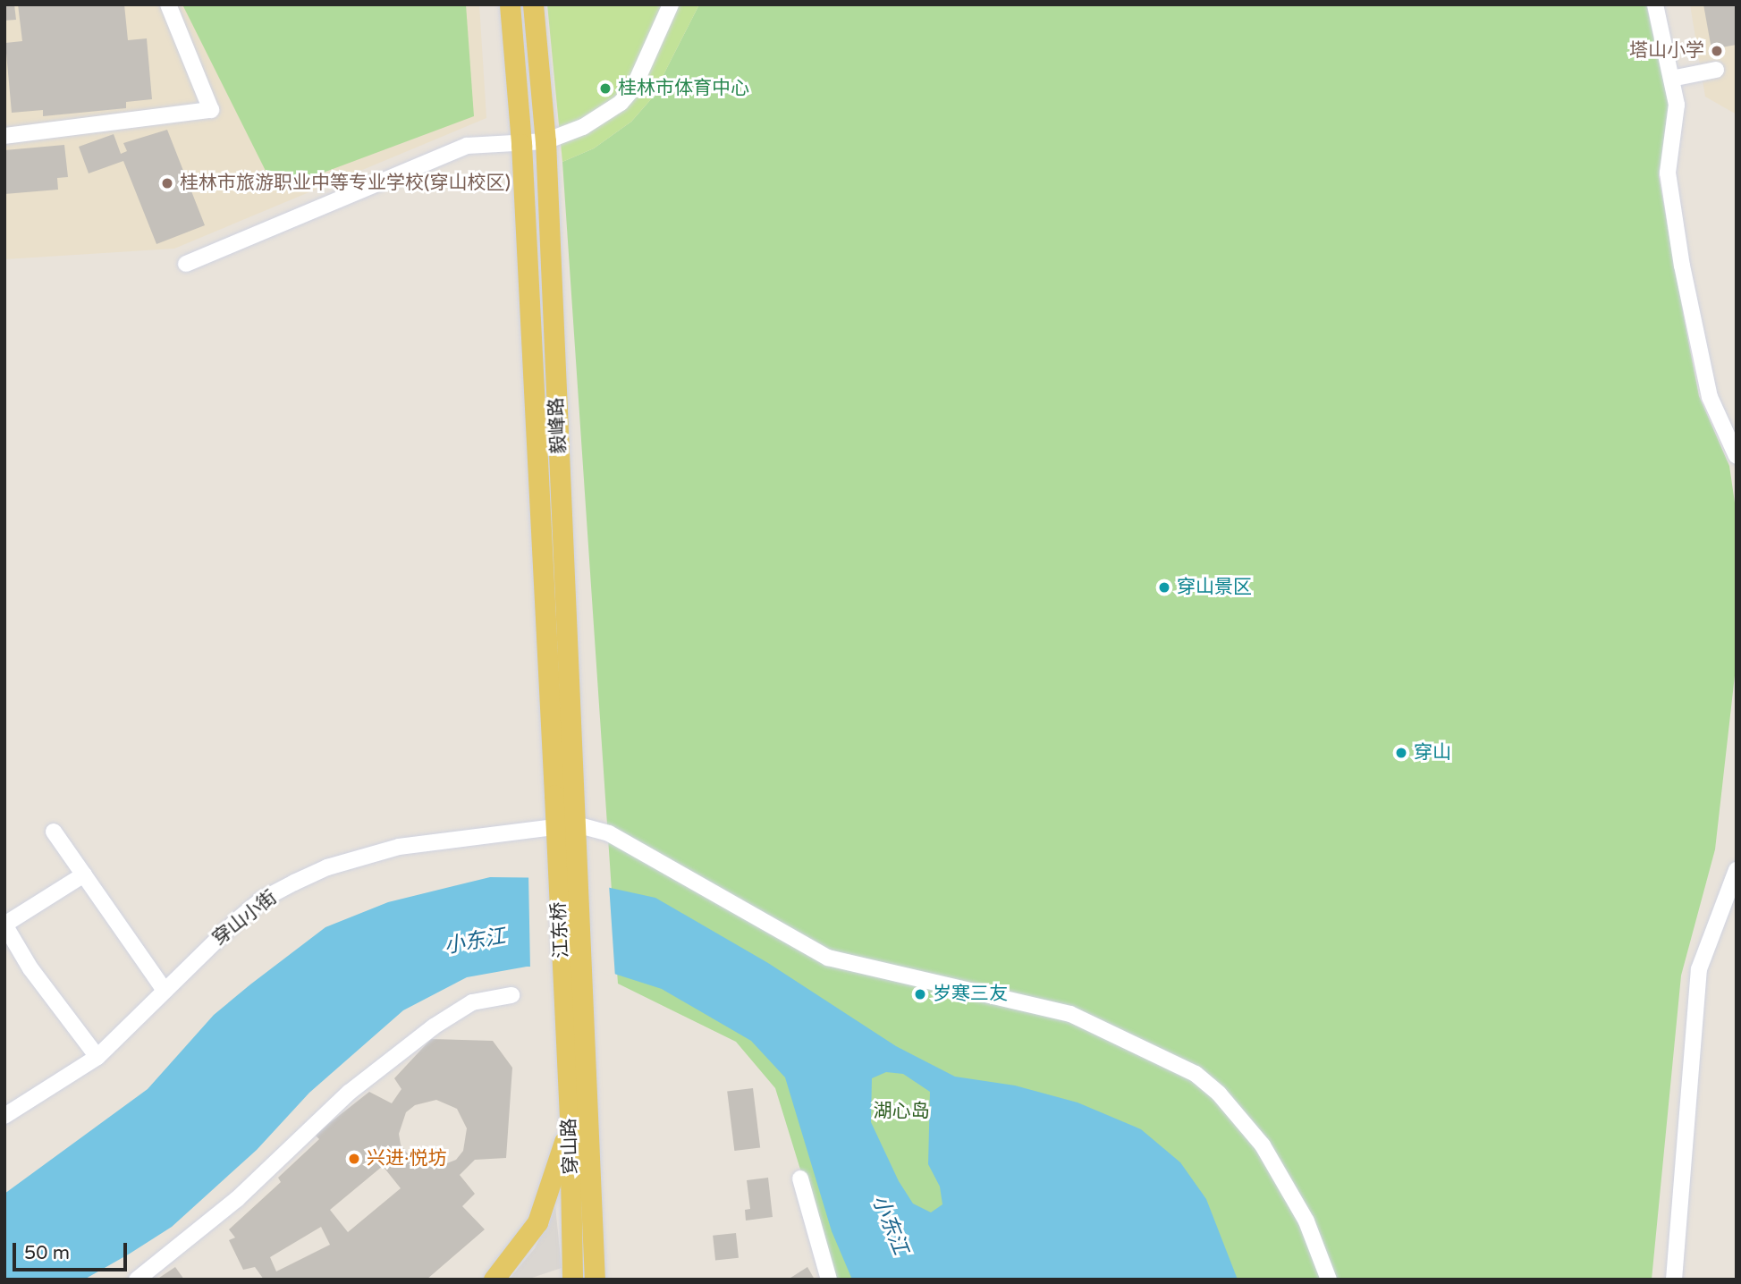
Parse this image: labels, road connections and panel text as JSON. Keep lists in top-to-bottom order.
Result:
{
  "streets": {
    "main road": ["毅峰路", "江东桥", "穿山路"],
    "street": ["穿山小街"]
  },
  "crossings": [
    ["毅峰路", "穿山小街"],
    ["毅峰路", "江东桥"],
    ["江东桥", "穿山路"]
  ],
  "water": ["小东江"],
  "parks": ["湖心岛"],
  "places": [
    "塔山小学",
    "桂林市体育中心",
    "桂林市旅游职业中等专业学校(穿山校区)",
    "穿山景区",
    "穿山",
    "岁寒三友",
    "兴进·悦坊"
  ],
  "scale_bar": "50 m"
}
